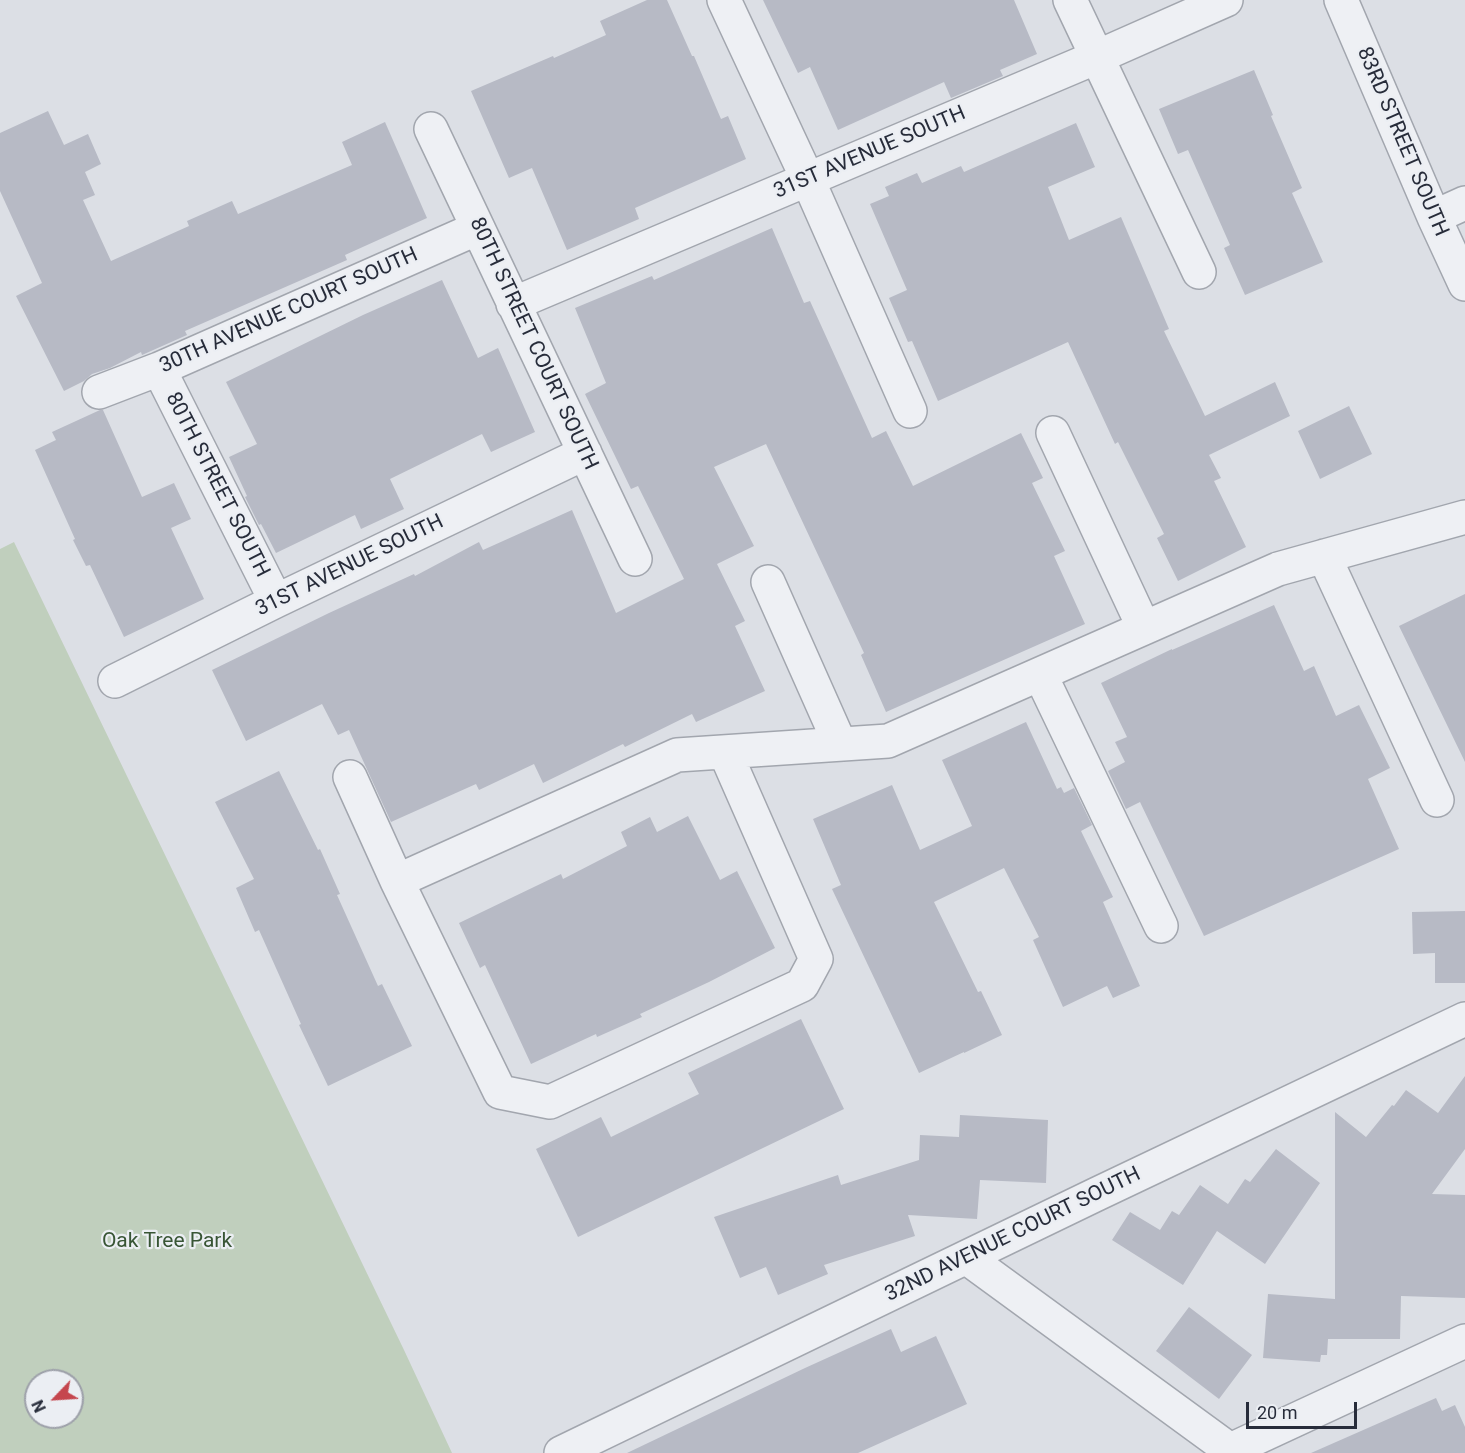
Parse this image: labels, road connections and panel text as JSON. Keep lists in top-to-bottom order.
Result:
{
  "streets": {
    "street": [
      "83RD STREET SOUTH",
      "31ST AVENUE SOUTH",
      "30TH AVENUE COURT SOUTH",
      "80TH STREET COURT SOUTH",
      "80TH STREET SOUTH",
      "32ND AVENUE COURT SOUTH"
    ]
  },
  "crossings": [
    ["31ST AVENUE SOUTH", "80TH STREET COURT SOUTH"],
    ["31ST AVENUE SOUTH", "80TH STREET SOUTH"],
    ["30TH AVENUE COURT SOUTH", "80TH STREET COURT SOUTH"],
    ["30TH AVENUE COURT SOUTH", "80TH STREET SOUTH"]
  ],
  "parks": ["Oak Tree Park"],
  "scale_bar": "20 m",
  "north": "bottom left"
}
